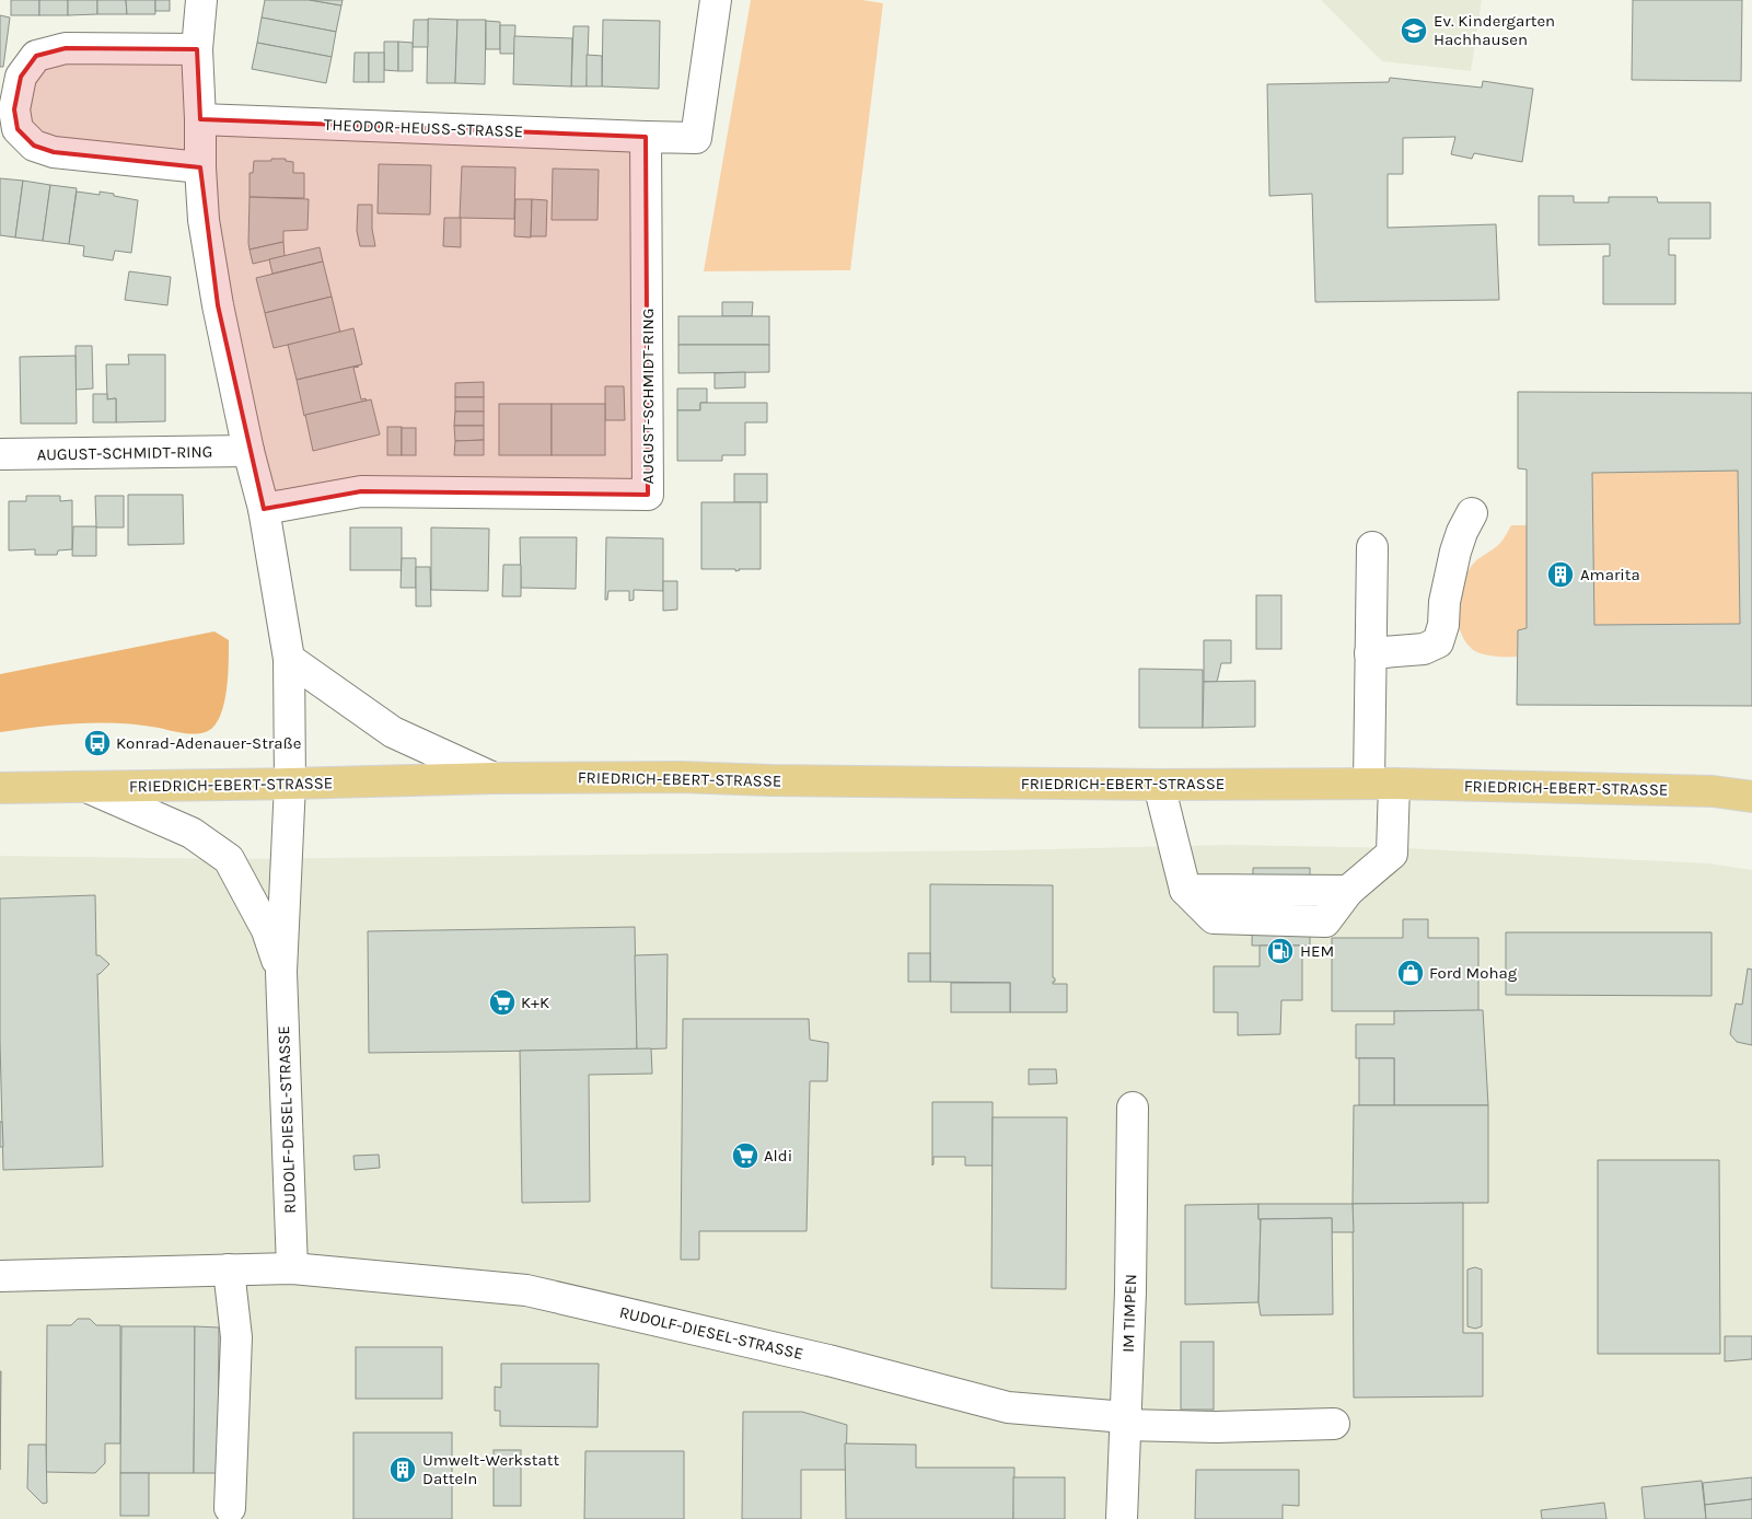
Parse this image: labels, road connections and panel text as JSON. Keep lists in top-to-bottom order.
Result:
{
  "streets": {
    "main road": ["FRIEDRICH-EBERT-STRASSE"],
    "street": [
      "THEODOR-HEUSS-STRASSE",
      "AUGUST-SCHMIDT-RING",
      "RUDOLF-DIESEL-STRASSE",
      "IM TIMPEN"
    ]
  },
  "crossings": [
    ["THEODOR-HEUSS-STRASSE", "AUGUST-SCHMIDT-RING"],
    ["FRIEDRICH-EBERT-STRASSE", "RUDOLF-DIESEL-STRASSE"],
    ["RUDOLF-DIESEL-STRASSE", "IM TIMPEN"]
  ],
  "places": {
    "school or university": ["Ev. Kindergarten Hachhausen"],
    "building": ["Amarita", "Umwelt-Werkstatt Datteln"],
    "bus stop": ["Konrad-Adenauer-Straße"],
    "fuel station": ["HEM"],
    "shop": ["Ford Mohag"],
    "supermarket": ["K+K", "Aldi"]
  }
}
